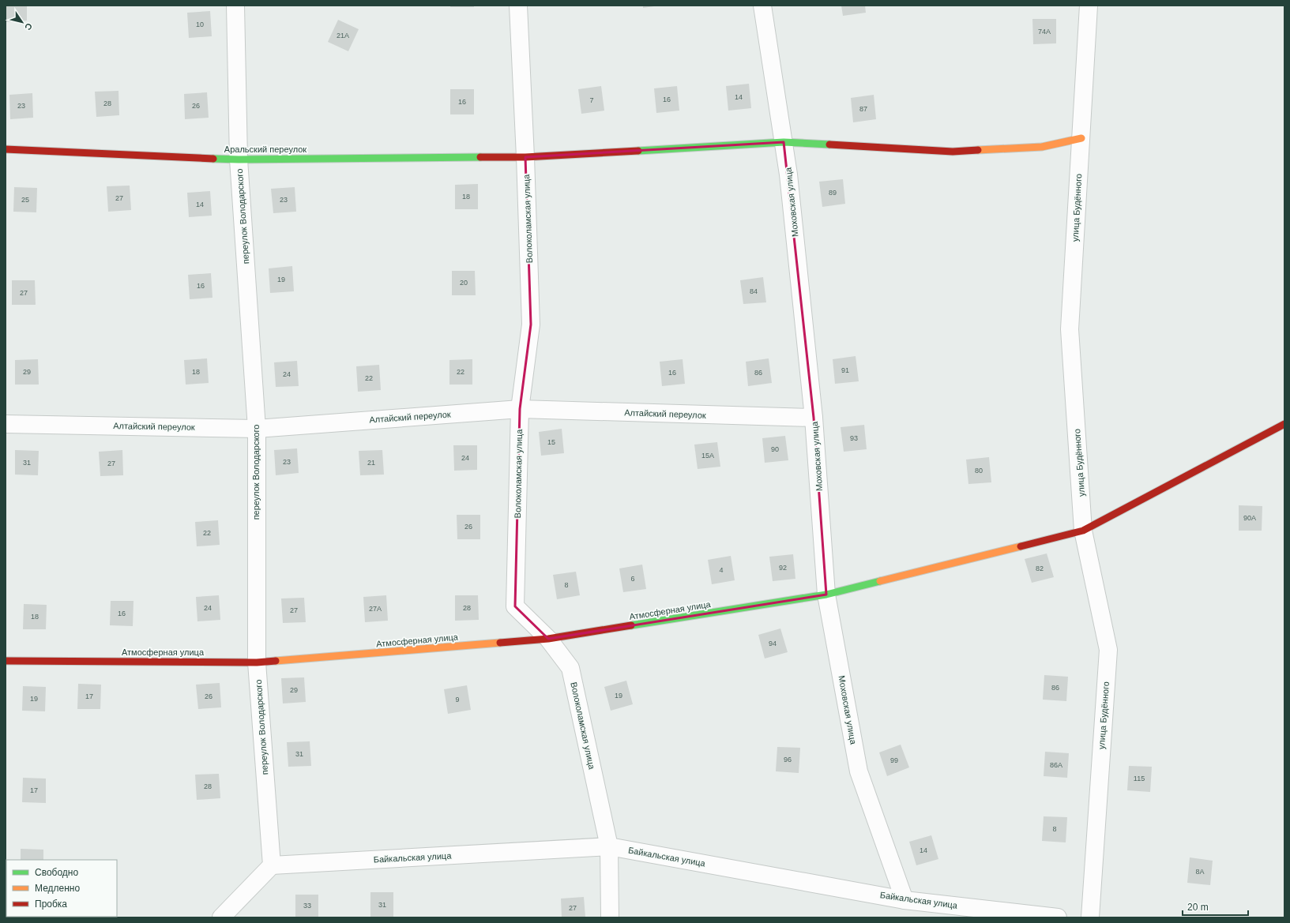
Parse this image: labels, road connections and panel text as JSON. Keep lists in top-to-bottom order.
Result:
{
  "streets": {
    "street": [
      "Аральский переулок",
      "Моховская улица",
      "улица Будённого",
      "переулок Володарского",
      "Волоколамская улица",
      "Алтайский переулок",
      "Атмосферная улица",
      "Байкальская улица"
    ]
  },
  "crossings": [
    ["Аральский переулок", "Моховская улица"],
    ["Аральский переулок", "улица Будённого"],
    ["Аральский переулок", "переулок Володарского"],
    ["Аральский переулок", "Волоколамская улица"],
    ["Моховская улица", "Алтайский переулок"],
    ["Моховская улица", "Атмосферная улица"],
    ["Моховская улица", "Байкальская улица"],
    ["улица Будённого", "Атмосферная улица"],
    ["переулок Володарского", "Алтайский переулок"],
    ["переулок Володарского", "Атмосферная улица"],
    ["переулок Володарского", "Байкальская улица"],
    ["Волоколамская улица", "Алтайский переулок"],
    ["Волоколамская улица", "Атмосферная улица"],
    ["Волоколамская улица", "Байкальская улица"]
  ],
  "house_numbers": [
    "10",
    "74А",
    "21А",
    "14",
    "16",
    "7",
    "16",
    "28",
    "23",
    "26",
    "87",
    "89",
    "18",
    "27",
    "25",
    "23",
    "14",
    "19",
    "20",
    "16",
    "84",
    "27",
    "91",
    "29",
    "18",
    "22",
    "16",
    "86",
    "24",
    "22",
    "93",
    "15",
    "90",
    "15А",
    "24",
    "23",
    "31",
    "21",
    "27",
    "80",
    "90А",
    "26",
    "22",
    "92",
    "82",
    "4",
    "6",
    "8",
    "24",
    "28",
    "27А",
    "27",
    "16",
    "18",
    "94",
    "86",
    "29",
    "19",
    "17",
    "26",
    "19",
    "9",
    "31",
    "96",
    "99",
    "86А",
    "115",
    "28",
    "17",
    "8",
    "14",
    "8А",
    "31",
    "33",
    "27"
  ],
  "legend": ["Свободно", "Медленно", "Пробка"],
  "scale_bar": "20 m",
  "north": "bottom right"
}
